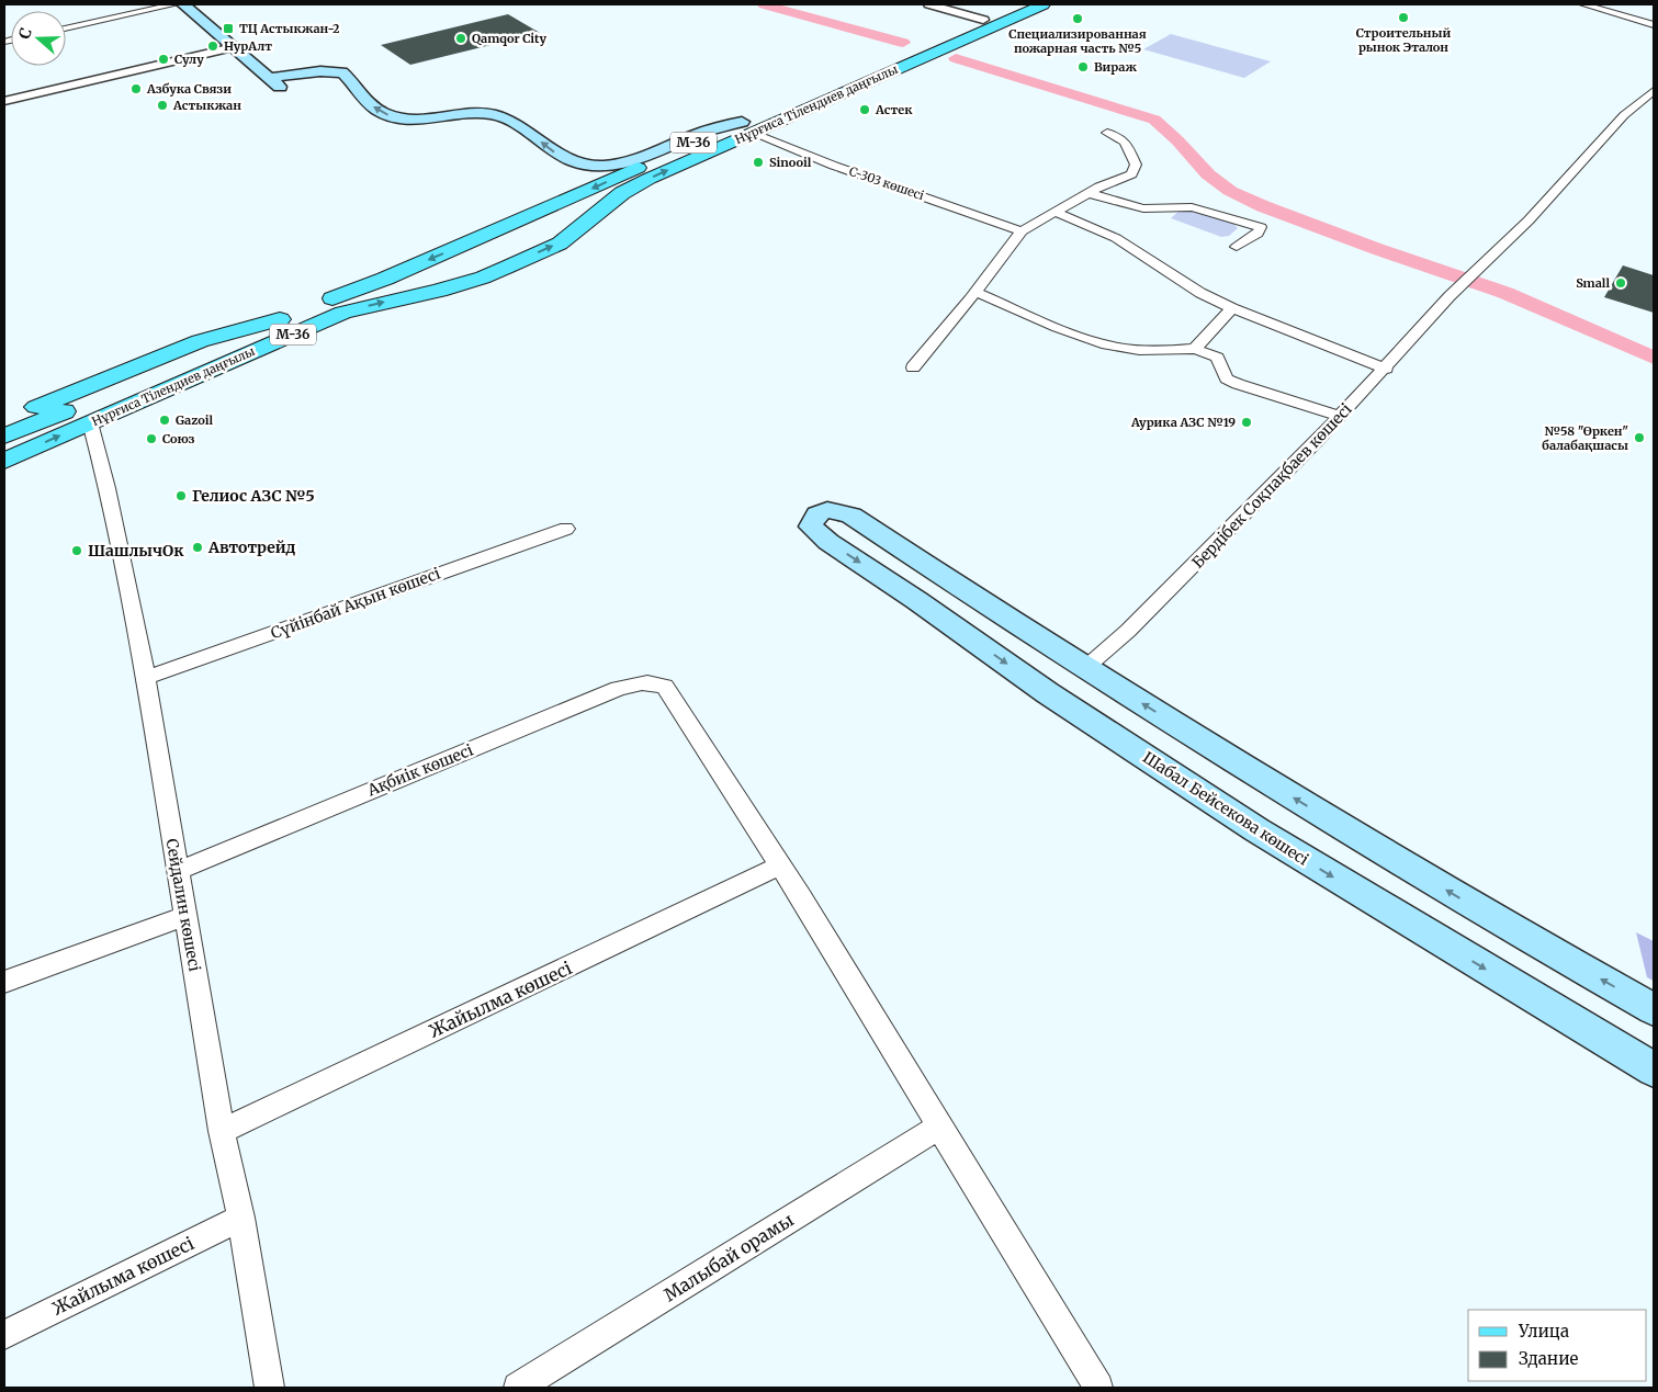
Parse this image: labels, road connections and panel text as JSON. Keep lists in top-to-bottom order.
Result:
{
  "streets": {
    "main road": ["Нұрғиса Тілендиев даңғылы", "M-36", "Шабал Бейсекова көшесі"],
    "street": [
      "С-303 көшесі",
      "Бердібек Соқпақбаев көшесі",
      "Сүйінбай Ақын көшесі",
      "Ақбиік көшесі",
      "Сейдалин көшесі",
      "Жайылма көшесі",
      "Малыбай орамы",
      "Жайлыма көшесі"
    ]
  },
  "crossings": [
    ["Нұрғиса Тілендиев даңғылы", "M-36"],
    ["Нұрғиса Тілендиев даңғылы", "С-303 көшесі"],
    ["Нұрғиса Тілендиев даңғылы", "Сейдалин көшесі"],
    ["Бердібек Соқпақбаев көшесі", "Шабал Бейсекова көшесі"],
    ["Сүйінбай Ақын көшесі", "Сейдалин көшесі"],
    ["Ақбиік көшесі", "Сейдалин көшесі"],
    ["Ақбиік көшесі", "Жайылма көшесі"],
    ["Сейдалин көшесі", "Жайылма көшесі"],
    ["Сейдалин көшесі", "Жайлыма көшесі"]
  ],
  "places": {
    "other": [
      "Строительный рынок Эталон",
      "Специализированная пожарная часть №5",
      "Qamqor City",
      "НурАлт",
      "Сулу",
      "Вираж",
      "Азбука Связи",
      "Астыкжан",
      "Астек",
      "Sinooil",
      "Small",
      "Gazoil",
      "Аурика АЗС №19",
      "№58 \"Өркен\" балабақшасы",
      "Союз",
      "Гелиос АЗС №5",
      "Автотрейд",
      "ШашлычОк"
    ],
    "transit": ["ТЦ Астыкжан-2"]
  },
  "legend": ["Улица", "Здание"],
  "north": "left"
}
